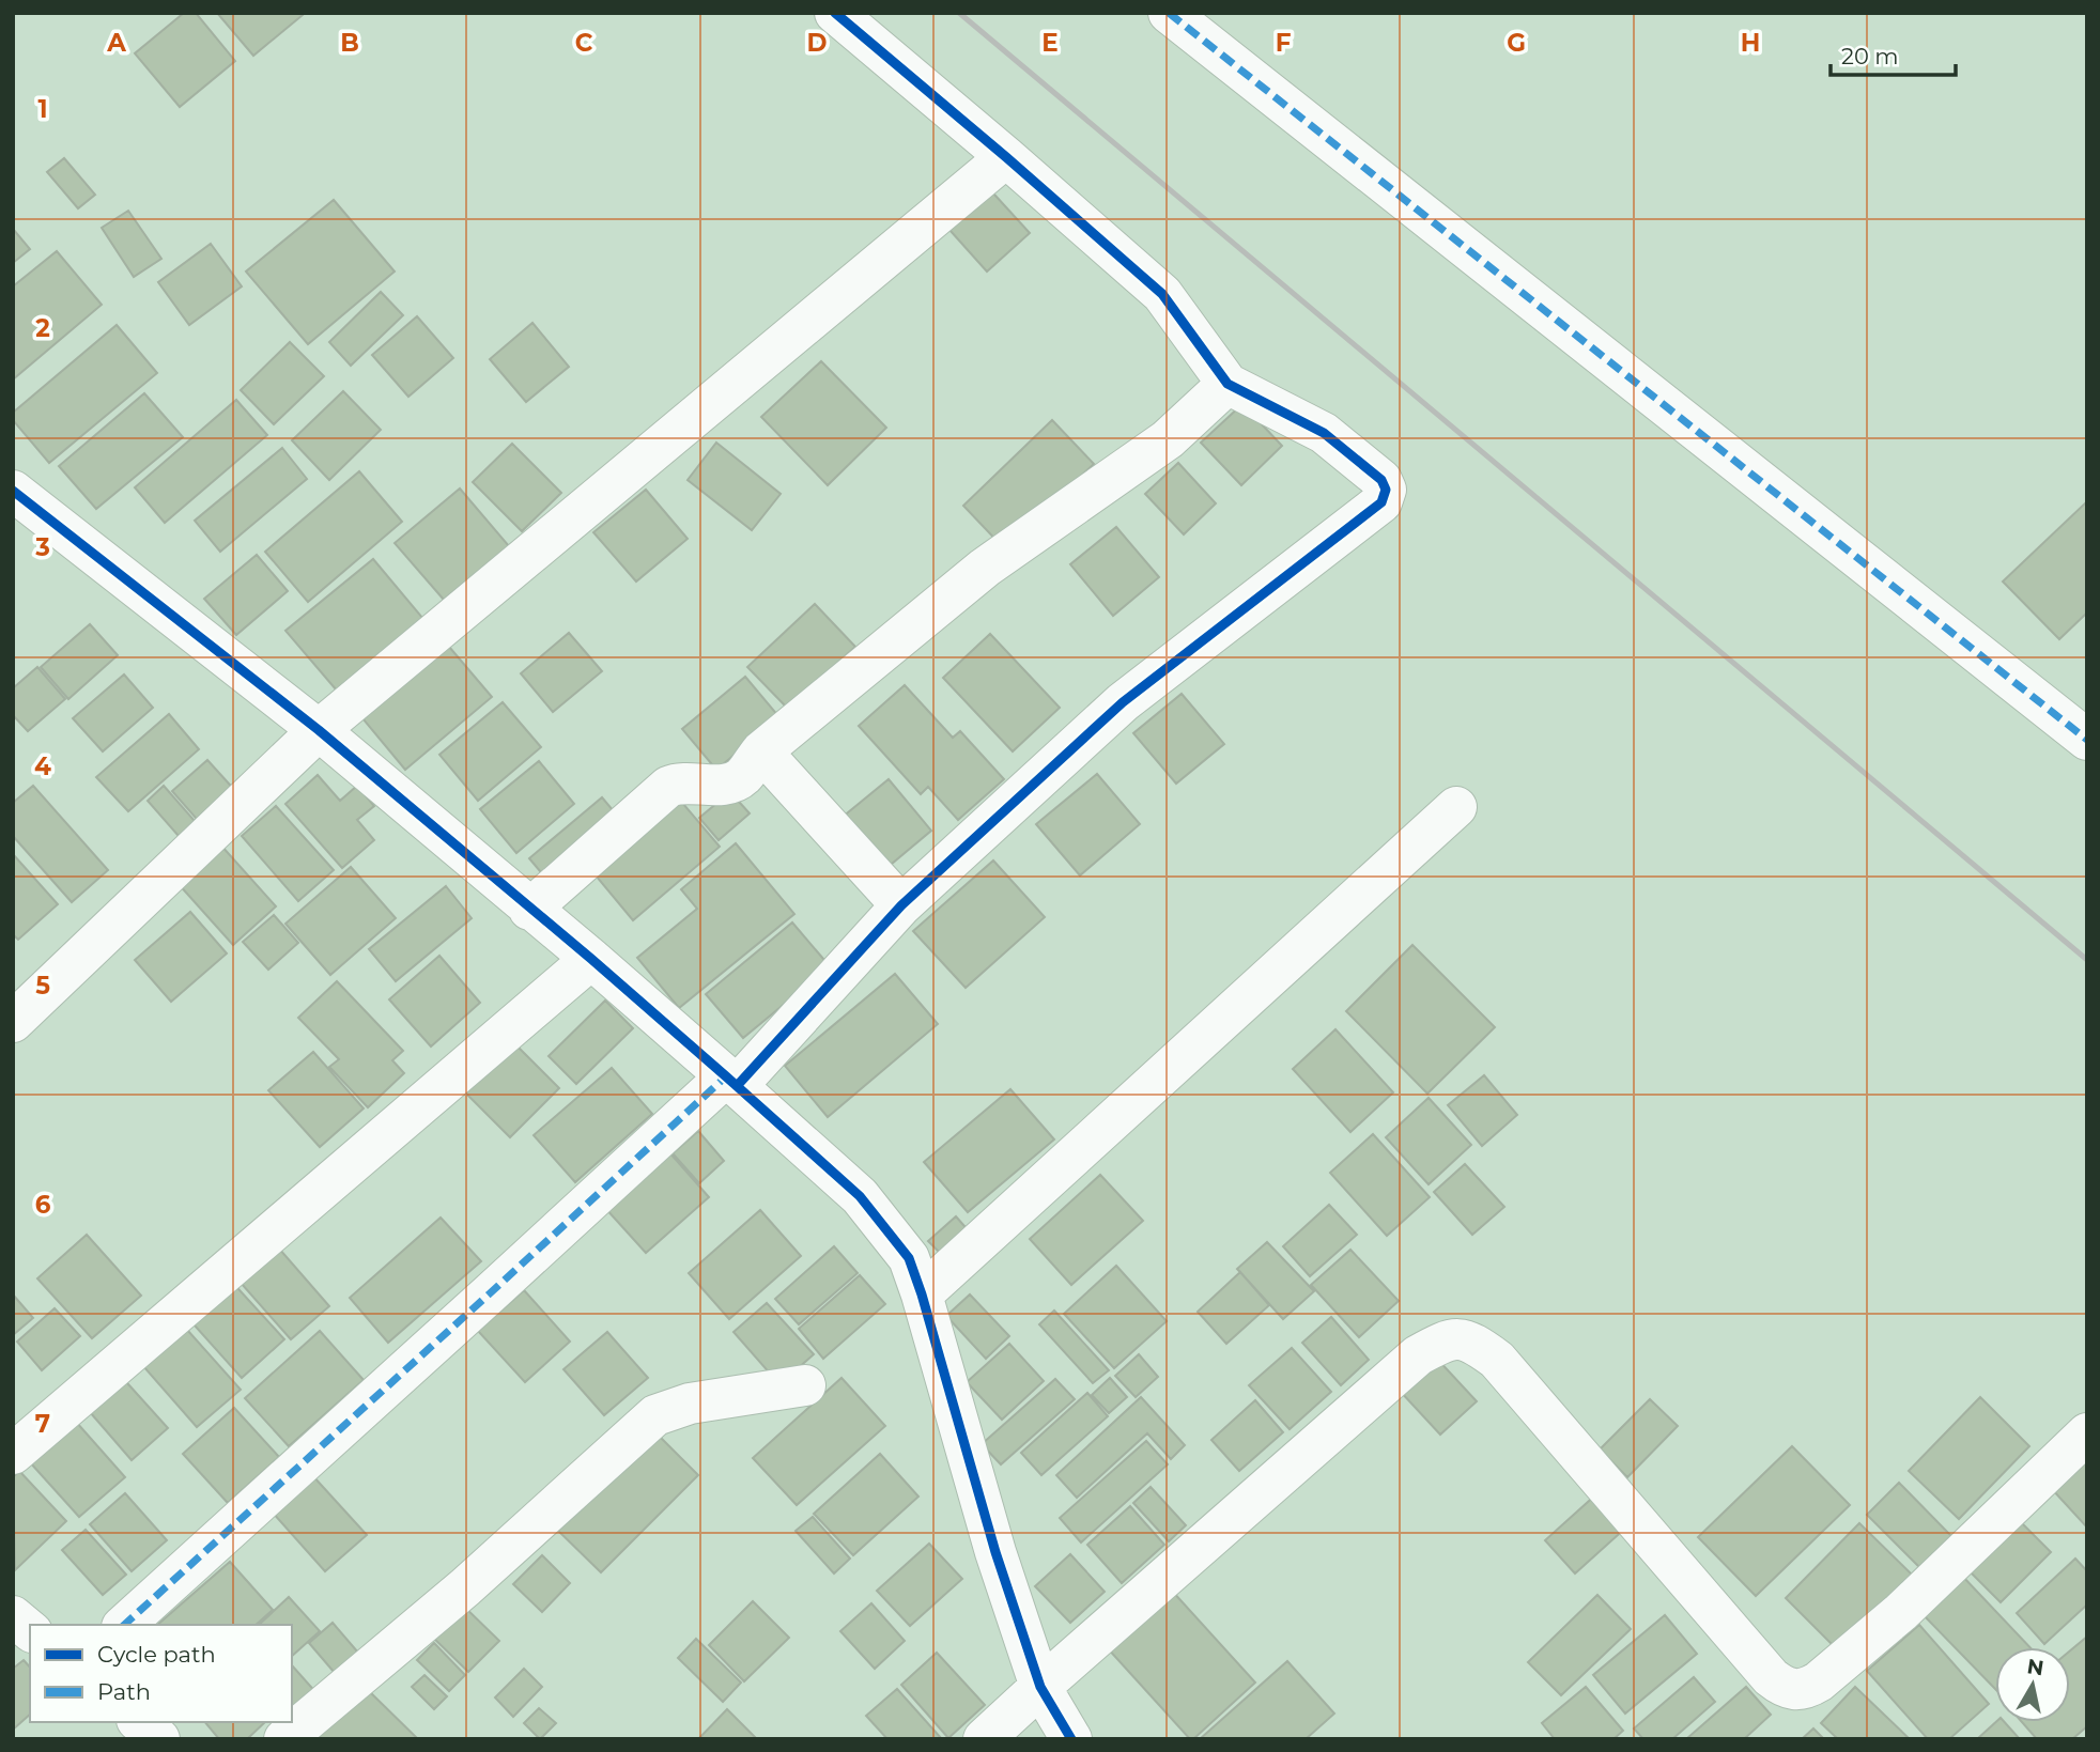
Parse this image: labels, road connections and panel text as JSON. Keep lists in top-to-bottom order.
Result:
{
  "legend": ["Cycle path", "Path"],
  "scale_bar": "20 m",
  "north": "top",
  "grid": {
    "columns": [
      "A",
      "B",
      "C",
      "D",
      "E",
      "F",
      "G",
      "H"
    ],
    "rows": [
      "1",
      "2",
      "3",
      "4",
      "5",
      "6",
      "7"
    ]
  }
}
